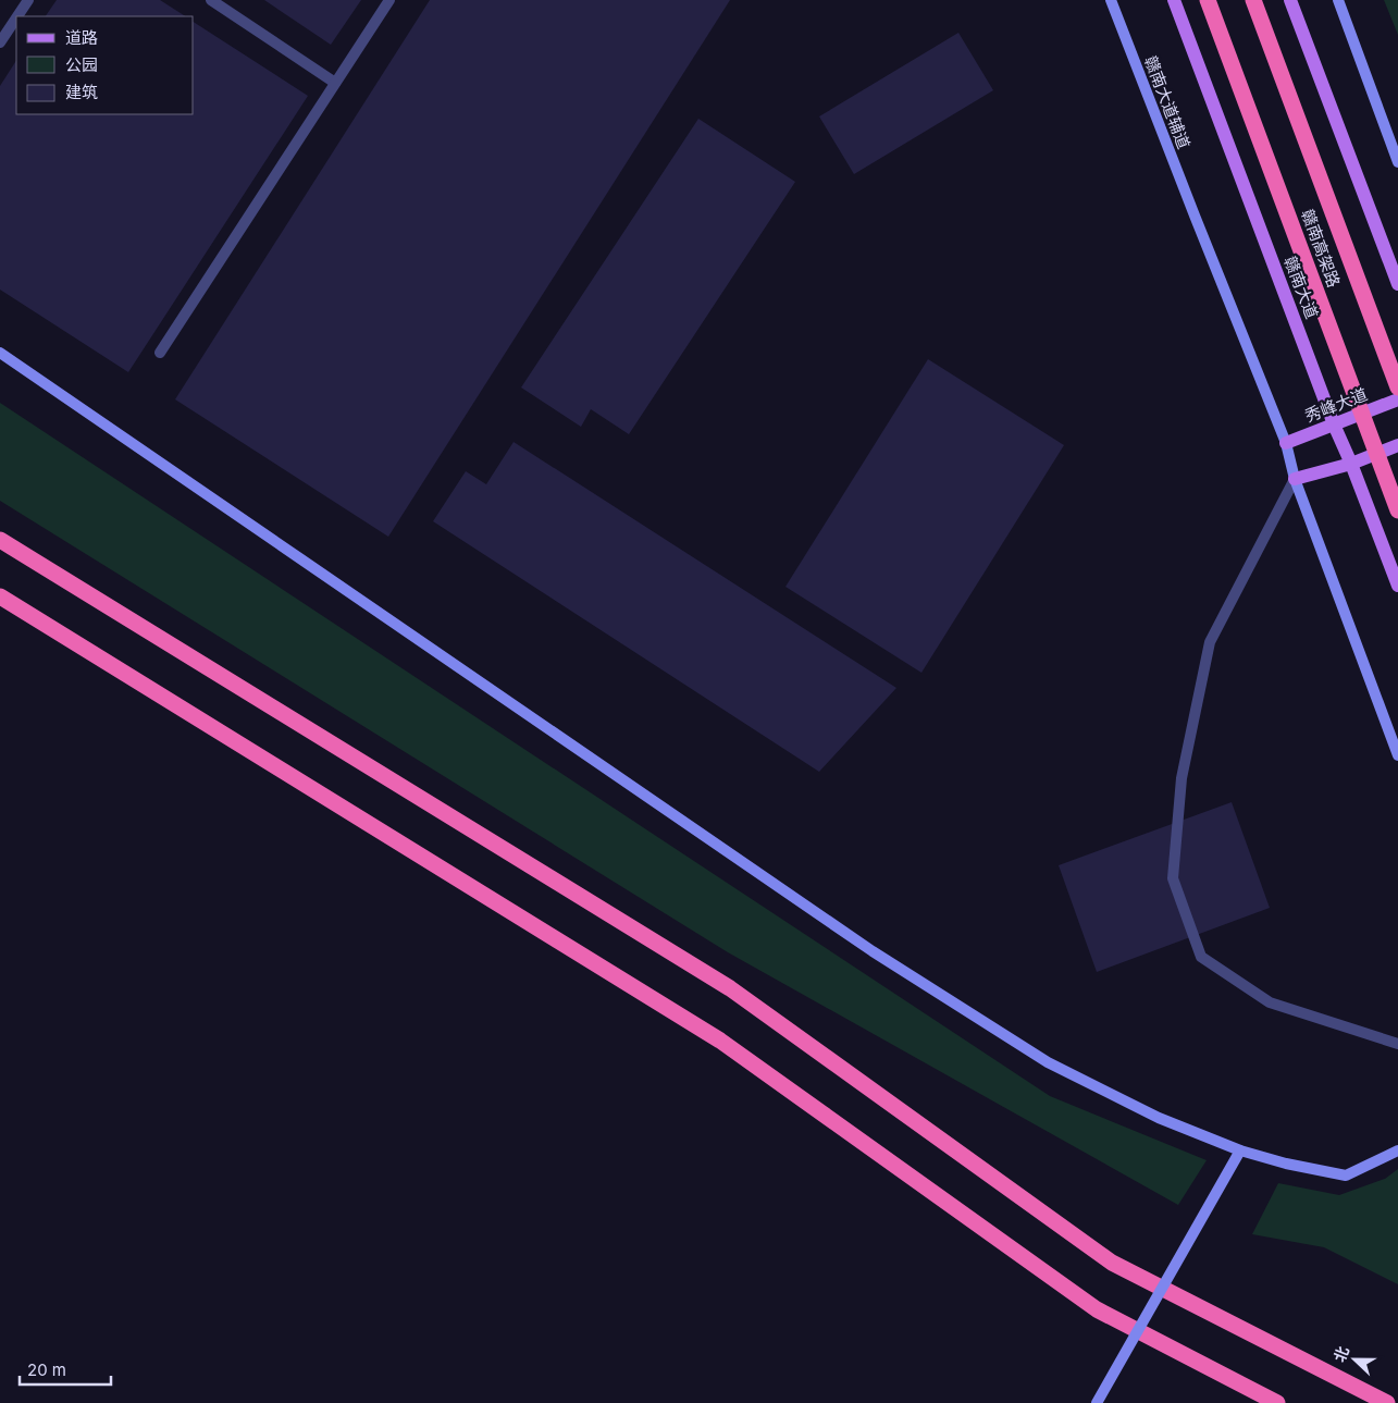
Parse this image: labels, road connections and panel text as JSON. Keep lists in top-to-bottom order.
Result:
{
  "streets": {
    "highway": ["赣南高架路"],
    "main road": ["赣南大道", "秀峰大道"],
    "street": ["赣南大道辅道"]
  },
  "crossings": [
    ["赣南大道辅道", "秀峰大道"],
    ["赣南大道", "秀峰大道"]
  ],
  "legend": ["道路", "公园", "建筑"],
  "scale_bar": "20 m",
  "north": "left"
}
